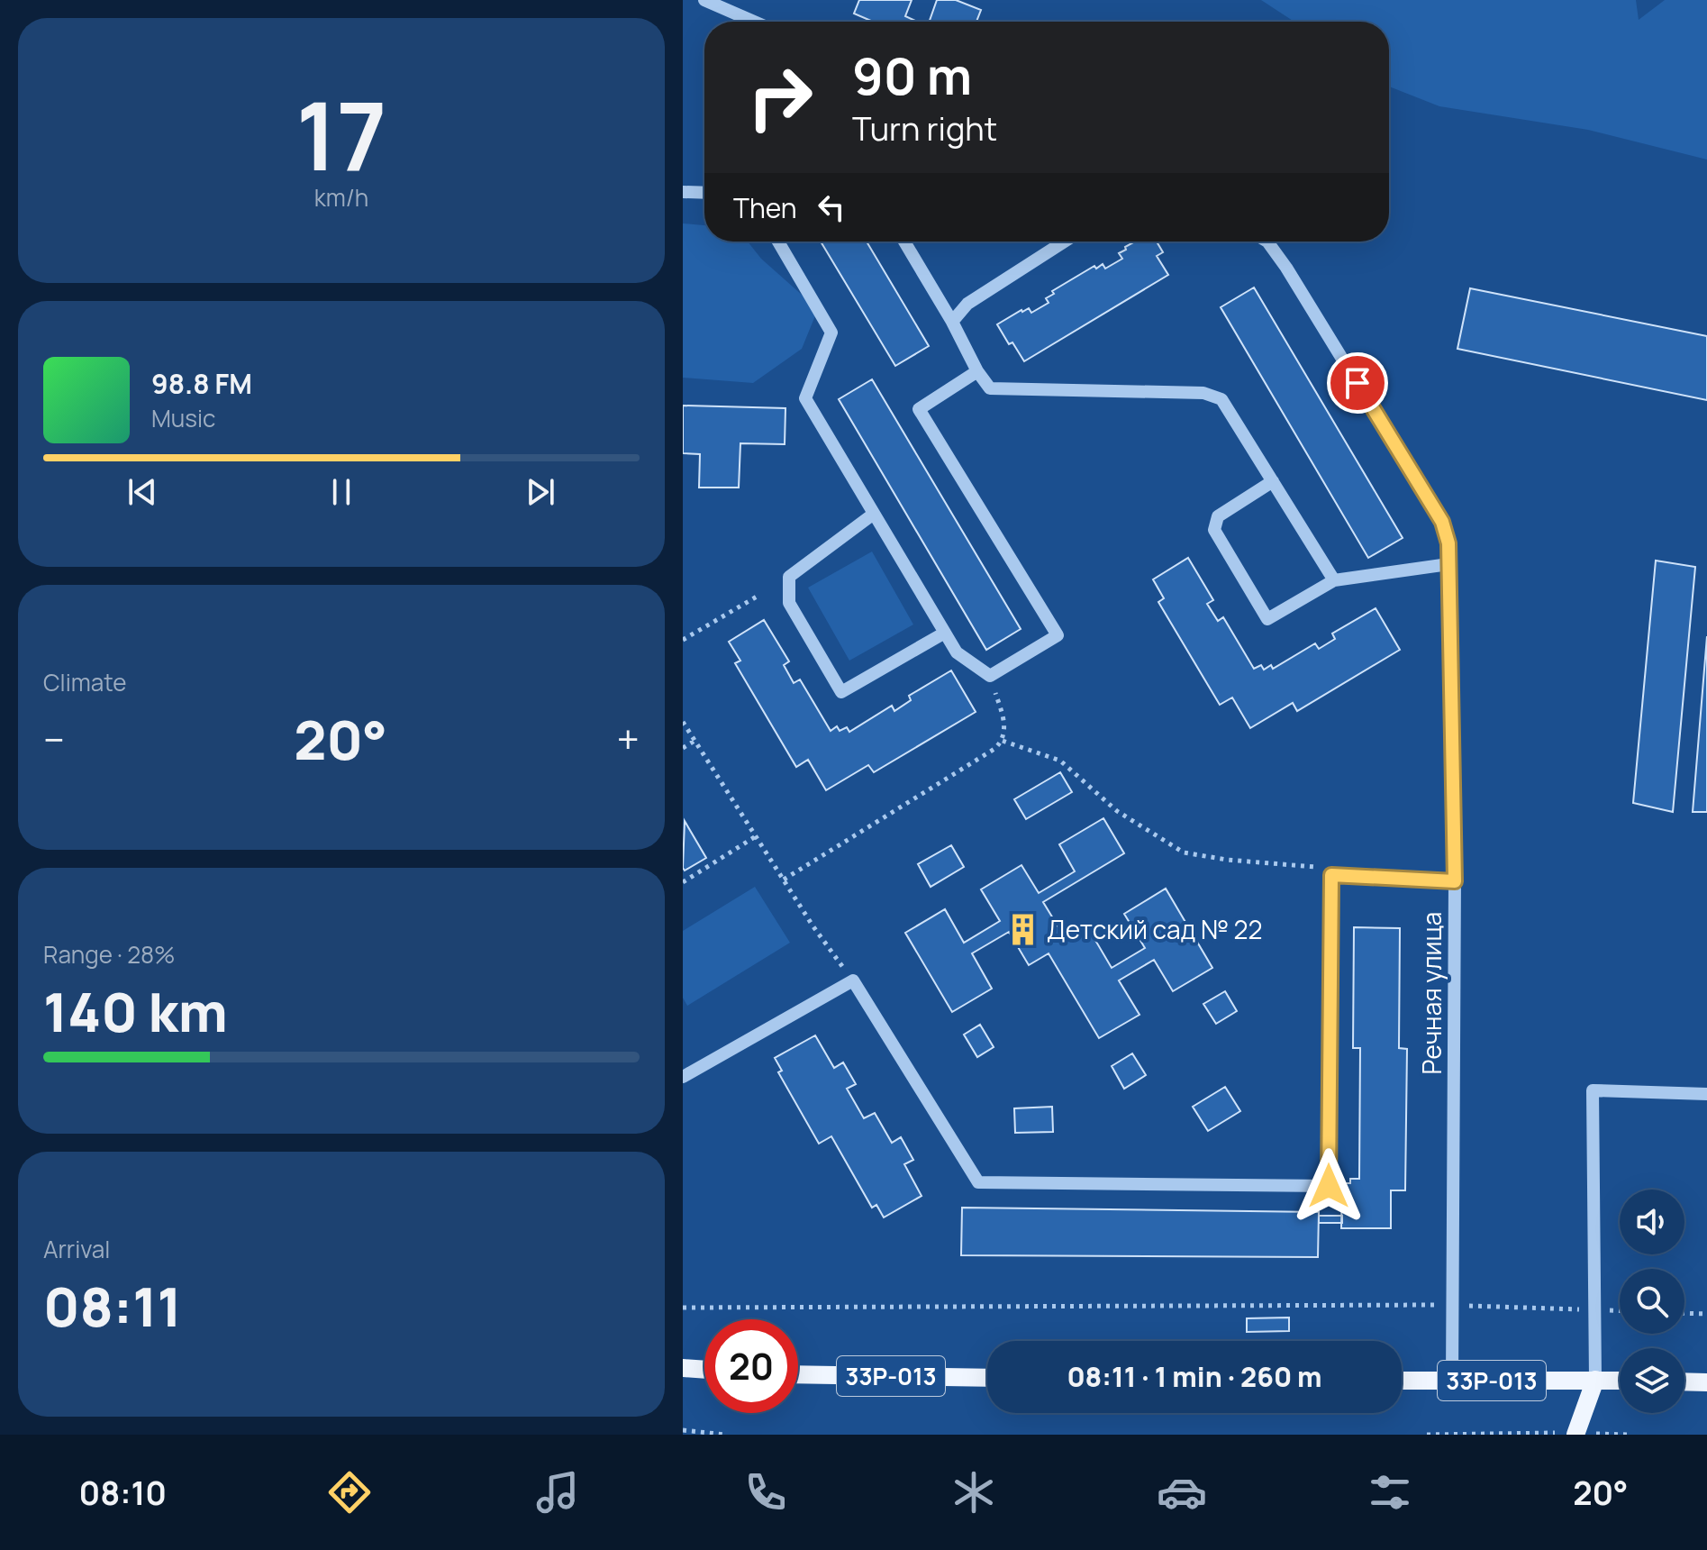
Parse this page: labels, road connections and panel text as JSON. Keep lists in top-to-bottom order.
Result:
{
  "streets": {
    "main road": ["33Р-013"],
    "street": ["Речная улица"]
  },
  "crossings": [
    ["Речная улица", "33Р-013"]
  ],
  "places": {
    "building": ["Детский сад № 22"]
  },
  "page": {
    "tile": [
      ["17", "km/h"],
      "Climate",
      ["Range · 28%", "140 km"],
      ["Arrival", "08:11"]
    ],
    "turn": ["90 m", "Turn right"],
    "then": "Then",
    "song": ["98.8 FM", "Music"],
    "heat": ["−", "20°", "+"],
    "limit": "20",
    "trip": "08:11 · 1 min · 260 m",
    "tabs": ["08:10", "20°"]
  }
}
